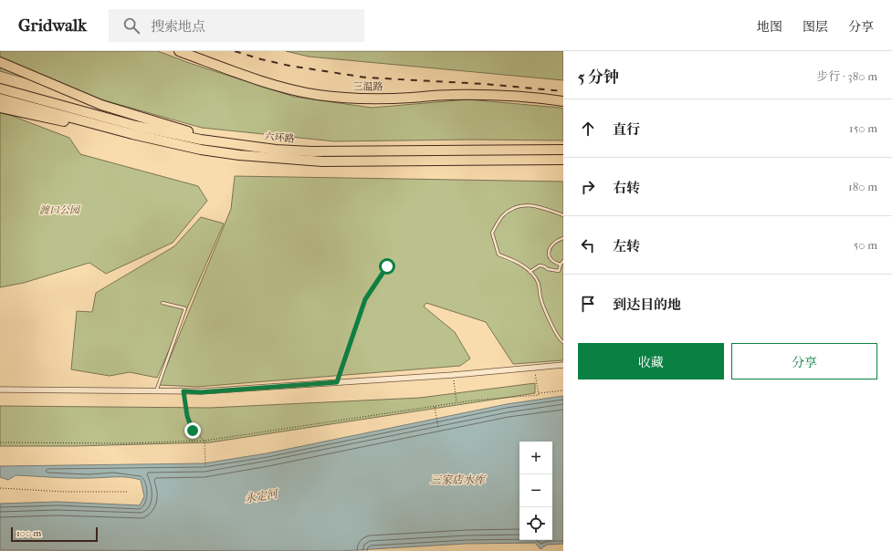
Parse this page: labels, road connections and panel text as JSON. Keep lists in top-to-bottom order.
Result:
{
  "streets": {
    "highway": ["三温路", "六环路"]
  },
  "water": ["三家店水库", "永定河"],
  "parks": ["渡口公园"],
  "scale_bar": "100 m",
  "page": {
    "header": "Gridwalk",
    "search": "搜索地点",
    "nav": ["地图", "图层", "分享"],
    "heading": ["5 分钟", "步行 · 380 m"],
    "list": [
      ["直行", "150 m"],
      ["右转", "180 m"],
      ["左转", "50 m"],
      "到达目的地"
    ],
    "buttons": ["收藏", "分享"],
    "map_buttons": ["+", "−"],
    "scale": "100 m"
  }
}
